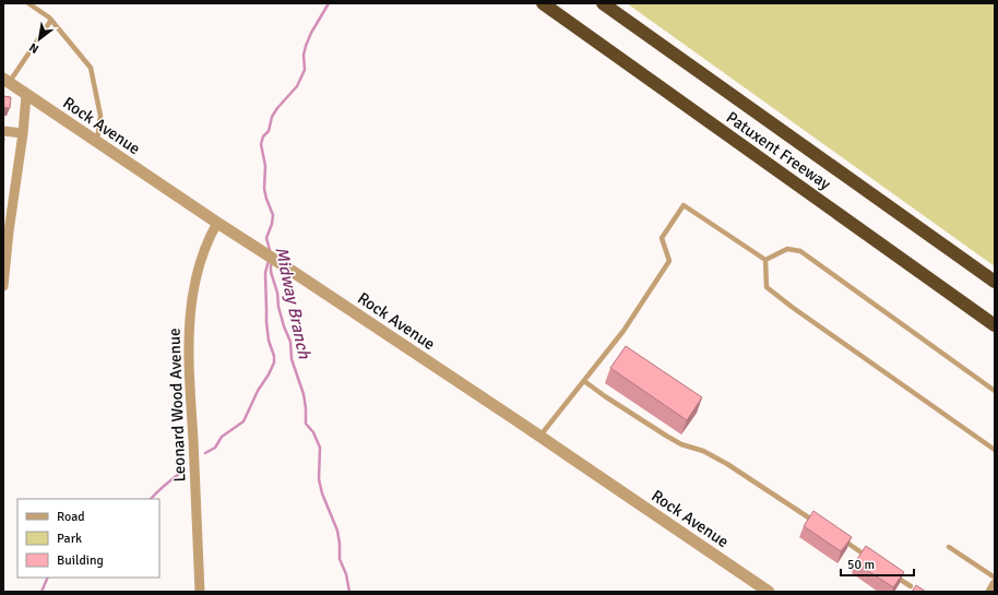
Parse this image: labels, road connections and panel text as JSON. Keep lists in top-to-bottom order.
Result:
{
  "streets": {
    "highway": ["Patuxent Freeway"],
    "street": ["Rock Avenue", "Leonard Wood Avenue"]
  },
  "crossings": [
    ["Rock Avenue", "Leonard Wood Avenue"]
  ],
  "water": ["Midway Branch"],
  "legend": ["Road", "Park", "Building"],
  "scale_bar": "50 m",
  "north": "bottom left"
}
